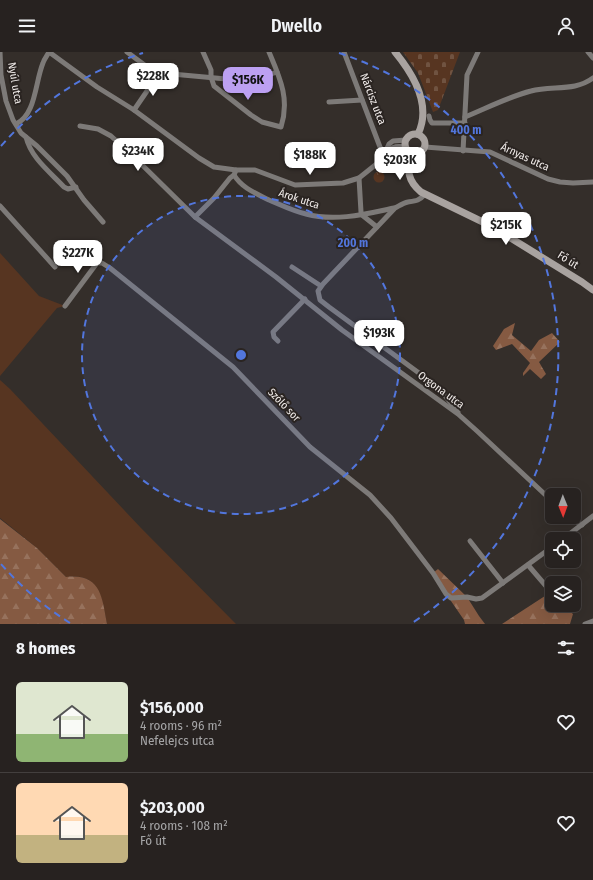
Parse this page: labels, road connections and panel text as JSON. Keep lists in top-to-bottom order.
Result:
{
  "streets": {
    "main road": ["Fő út"],
    "street": [
      "Nyúl utca",
      "Nárcisz utca",
      "Árnyas utca",
      "Árok utca",
      "Orgona utca",
      "Szőlő sor"
    ]
  },
  "crossings": [
    ["Árnyas utca", "Fő út"],
    ["Árok utca", "Fő út"]
  ],
  "north": "bottom",
  "page": {
    "header": "Dwello",
    "price": [
      "$228K",
      "$156K",
      "$234K",
      "$188K",
      "$203K",
      "$215K",
      "$227K",
      "$193K"
    ],
    "heading": "8 homes",
    "list": [
      {
        "name": "$156,000",
        "note": "4 rooms · 96 m² · Nefelejcs utca"
      },
      {
        "name": "$203,000",
        "note": "4 rooms · 108 m² · Fő út"
      }
    ]
  },
  "rings": ["400 m", "200 m"]
}
